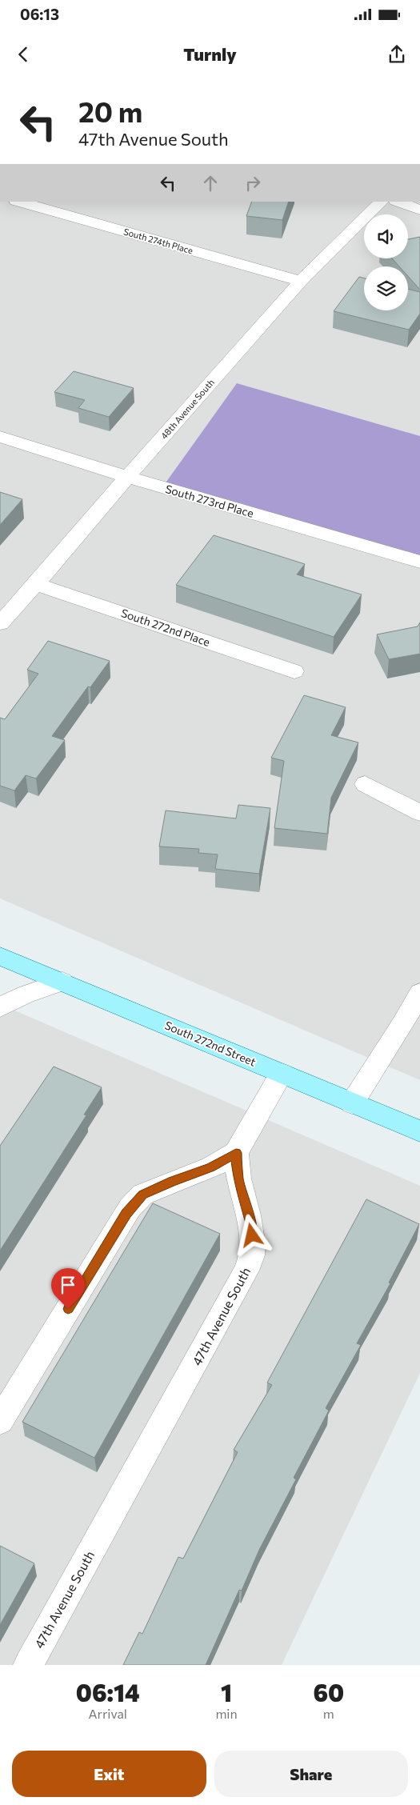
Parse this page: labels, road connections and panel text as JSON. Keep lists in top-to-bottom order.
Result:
{
  "streets": {
    "main road": ["South 272nd Street"],
    "street": [
      "South 274th Place",
      "48th Avenue South",
      "South 273rd Place",
      "South 272nd Place",
      "47th Avenue South"
    ]
  },
  "crossings": [
    ["South 274th Place", "48th Avenue South"],
    ["48th Avenue South", "South 273rd Place"],
    ["48th Avenue South", "South 272nd Place"]
  ],
  "page": {
    "status": "06:13",
    "header": "Turnly",
    "turn": ["20 m", "47th Avenue South"],
    "eta": [
      "06:14",
      "Arrival",
      "1",
      "min",
      "60",
      "m"
    ],
    "buttons": ["Exit", "Share"]
  }
}
